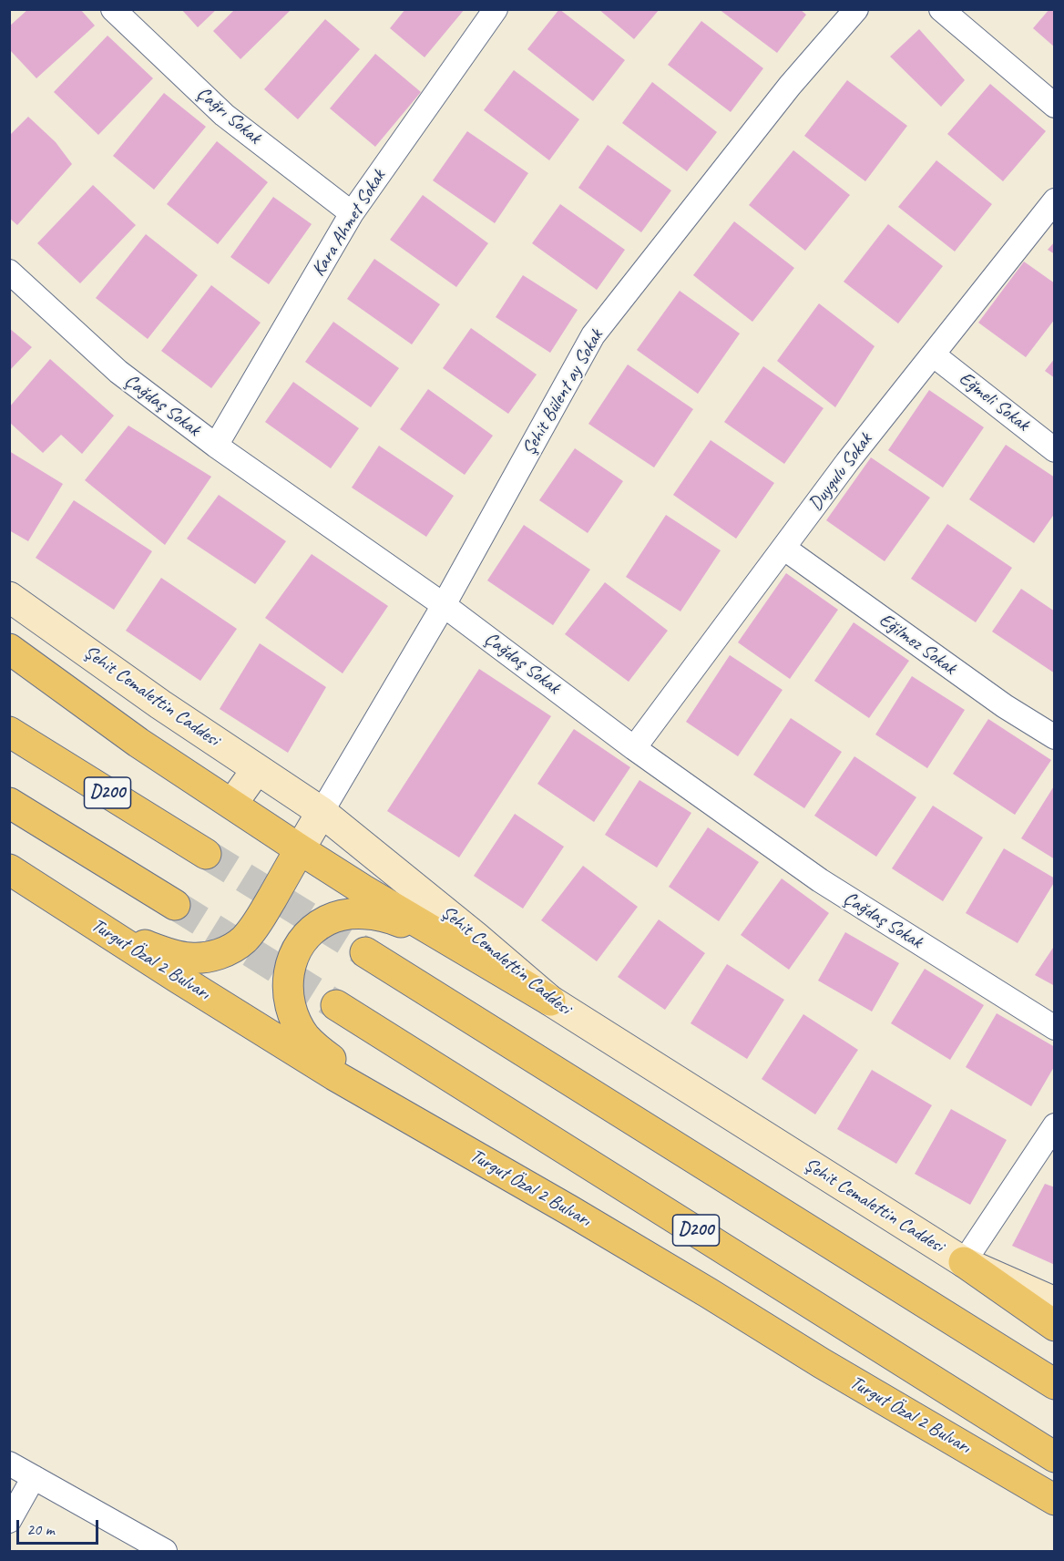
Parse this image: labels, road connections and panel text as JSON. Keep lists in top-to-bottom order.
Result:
{
  "streets": {
    "highway": ["D200", "Turgut Özal 2 Bulvarı"],
    "street": [
      "Çağrı Sokak",
      "Kara Ahmet Sokak",
      "Şehit Bülent ay Sokak",
      "Eğmeli Sokak",
      "Çağdaş Sokak",
      "Duygulu Sokak",
      "Eğilmez Sokak",
      "Şehit Cemalettin Caddesi"
    ]
  },
  "crossings": [
    ["Çağrı Sokak", "Kara Ahmet Sokak"],
    ["Kara Ahmet Sokak", "Çağdaş Sokak"],
    ["Şehit Bülent ay Sokak", "Çağdaş Sokak"],
    ["Şehit Bülent ay Sokak", "Şehit Cemalettin Caddesi"],
    ["Eğmeli Sokak", "Duygulu Sokak"],
    ["Çağdaş Sokak", "Duygulu Sokak"],
    ["Duygulu Sokak", "Eğilmez Sokak"]
  ],
  "scale_bar": "20 m"
}
